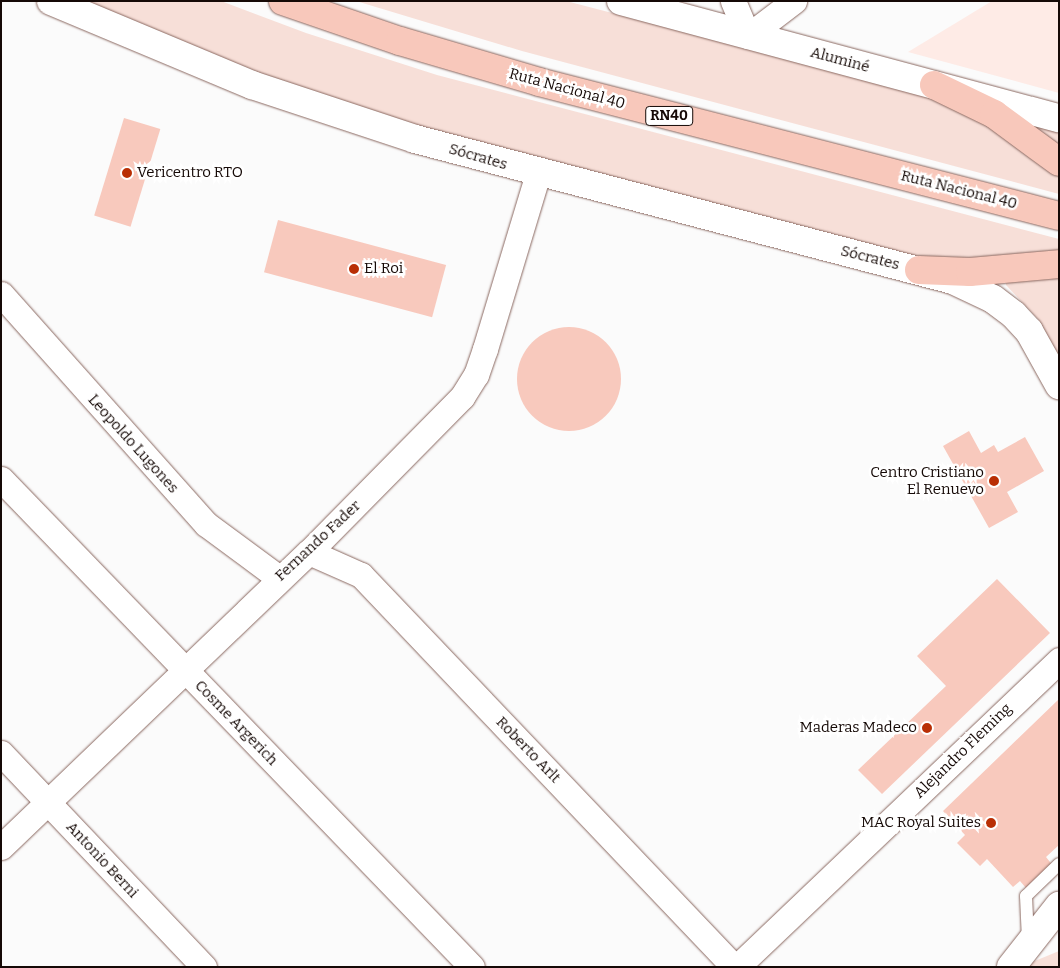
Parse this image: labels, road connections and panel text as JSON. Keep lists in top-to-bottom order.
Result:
{
  "streets": {
    "main road": ["Ruta Nacional 40", "RN40"],
    "street": [
      "Aluminé",
      "Sócrates",
      "Leopoldo Lugones",
      "Fernando Fader",
      "Cosme Argerich",
      "Roberto Arlt",
      "Alejandro Fleming",
      "Antonio Berni"
    ]
  },
  "crossings": [
    ["Sócrates", "Fernando Fader"],
    ["Leopoldo Lugones", "Fernando Fader"],
    ["Fernando Fader", "Cosme Argerich"],
    ["Fernando Fader", "Roberto Arlt"],
    ["Fernando Fader", "Antonio Berni"],
    ["Roberto Arlt", "Alejandro Fleming"]
  ],
  "places": [
    "Vericentro RTO",
    "El Roi",
    "Centro Cristiano El Renuevo",
    "Maderas Madeco",
    "MAC Royal Suites"
  ]
}
